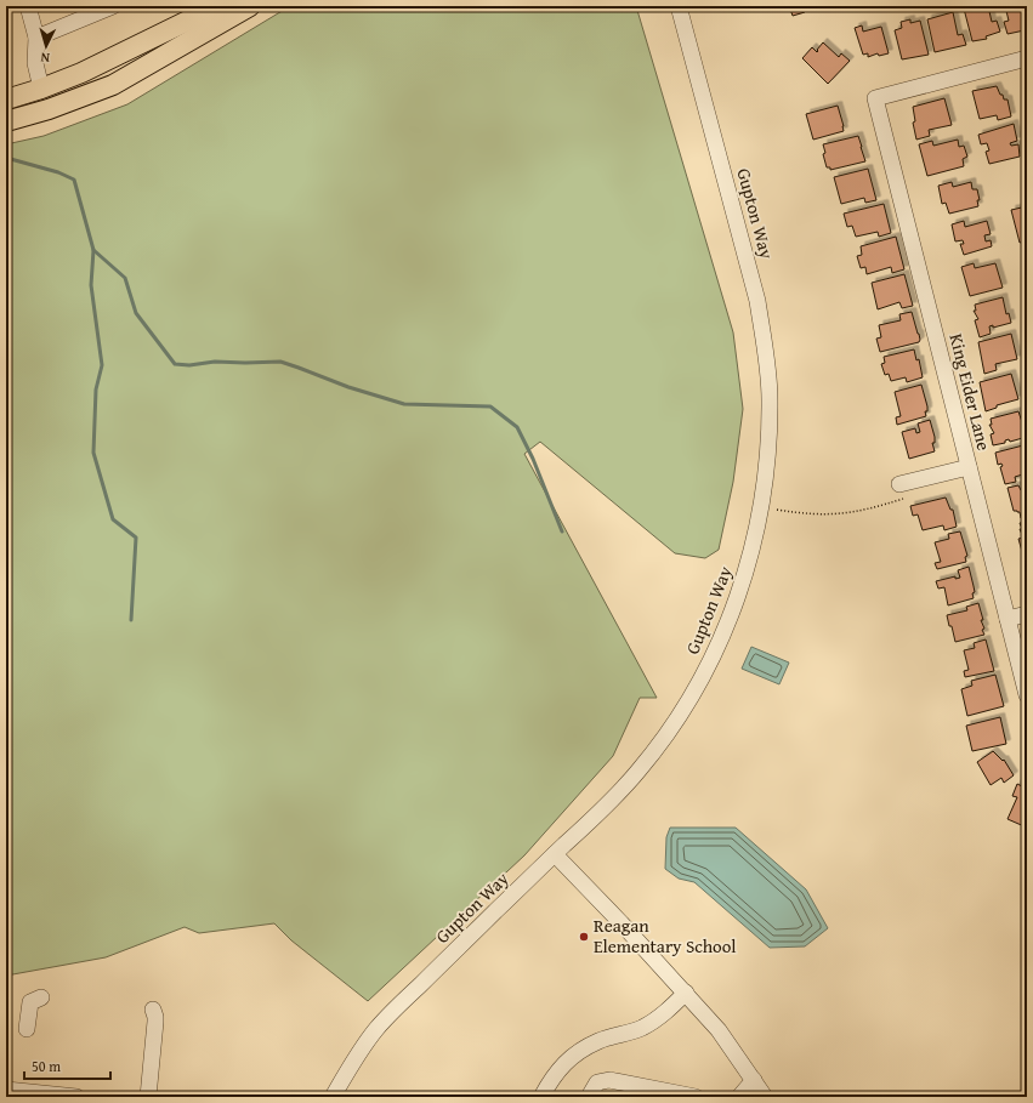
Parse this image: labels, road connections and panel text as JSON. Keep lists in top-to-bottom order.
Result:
{
  "streets": {
    "street": ["Gupton Way", "King Eider Lane"]
  },
  "places": ["Reagan Elementary School"],
  "scale_bar": "50 m",
  "north": "bottom"
}
